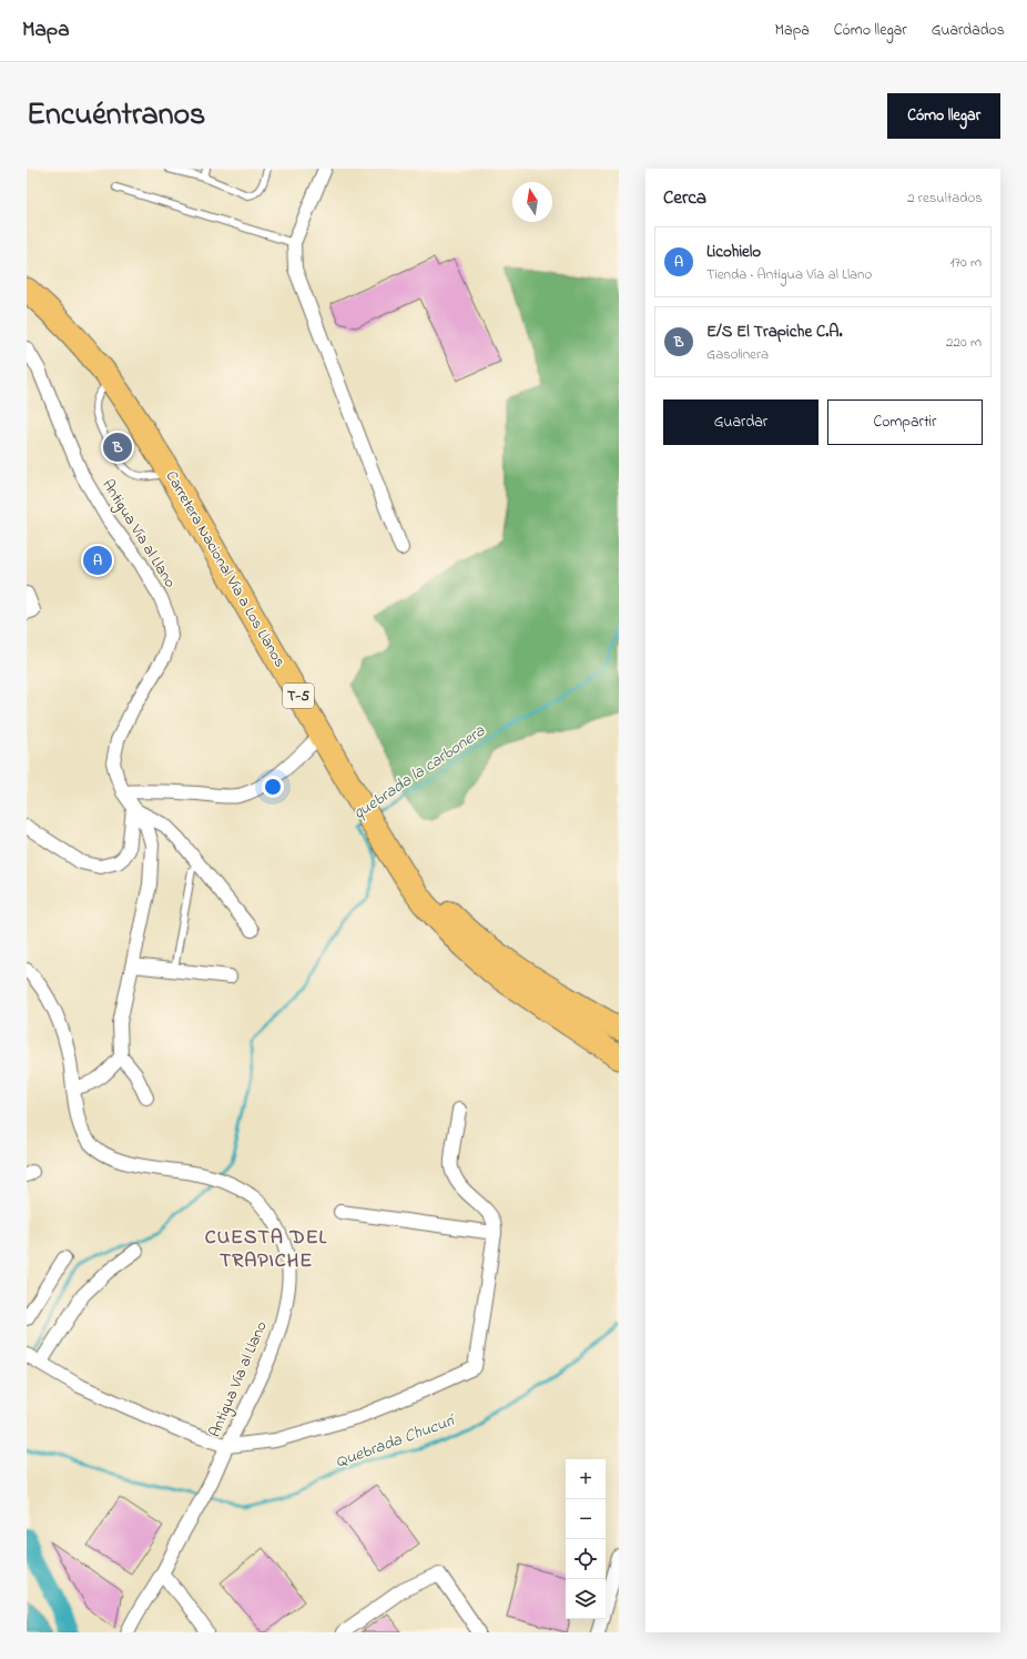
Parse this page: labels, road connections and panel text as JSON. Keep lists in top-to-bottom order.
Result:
{
  "streets": {
    "highway": ["Carretera Nacional Vía a Los Llanos", "T-5"],
    "street": ["Antigua Vía al Llano"]
  },
  "districts": ["CUESTA DEL TRAPICHE"],
  "water": ["quebrada la carbonera", "Quebrada Chucurí"],
  "north": "top",
  "page": {
    "header": "Mapa",
    "nav": ["Mapa", "Cómo llegar", "Guardados"],
    "title": "Encuéntranos",
    "buttons": [
      "Cómo llegar",
      ["Guardar", "Compartir"]
    ],
    "heading": ["Cerca", "2 resultados"],
    "list": [
      {
        "mark": "A",
        "name": "Licohielo",
        "note": "Tienda · Antigua Vía al Llano",
        "value": "170 m"
      },
      {
        "mark": "B",
        "name": "E/S El Trapiche C.A.",
        "note": "Gasolinera",
        "value": "220 m"
      }
    ],
    "pins": ["B", "A"],
    "map_buttons": ["+", "−"]
  }
}
